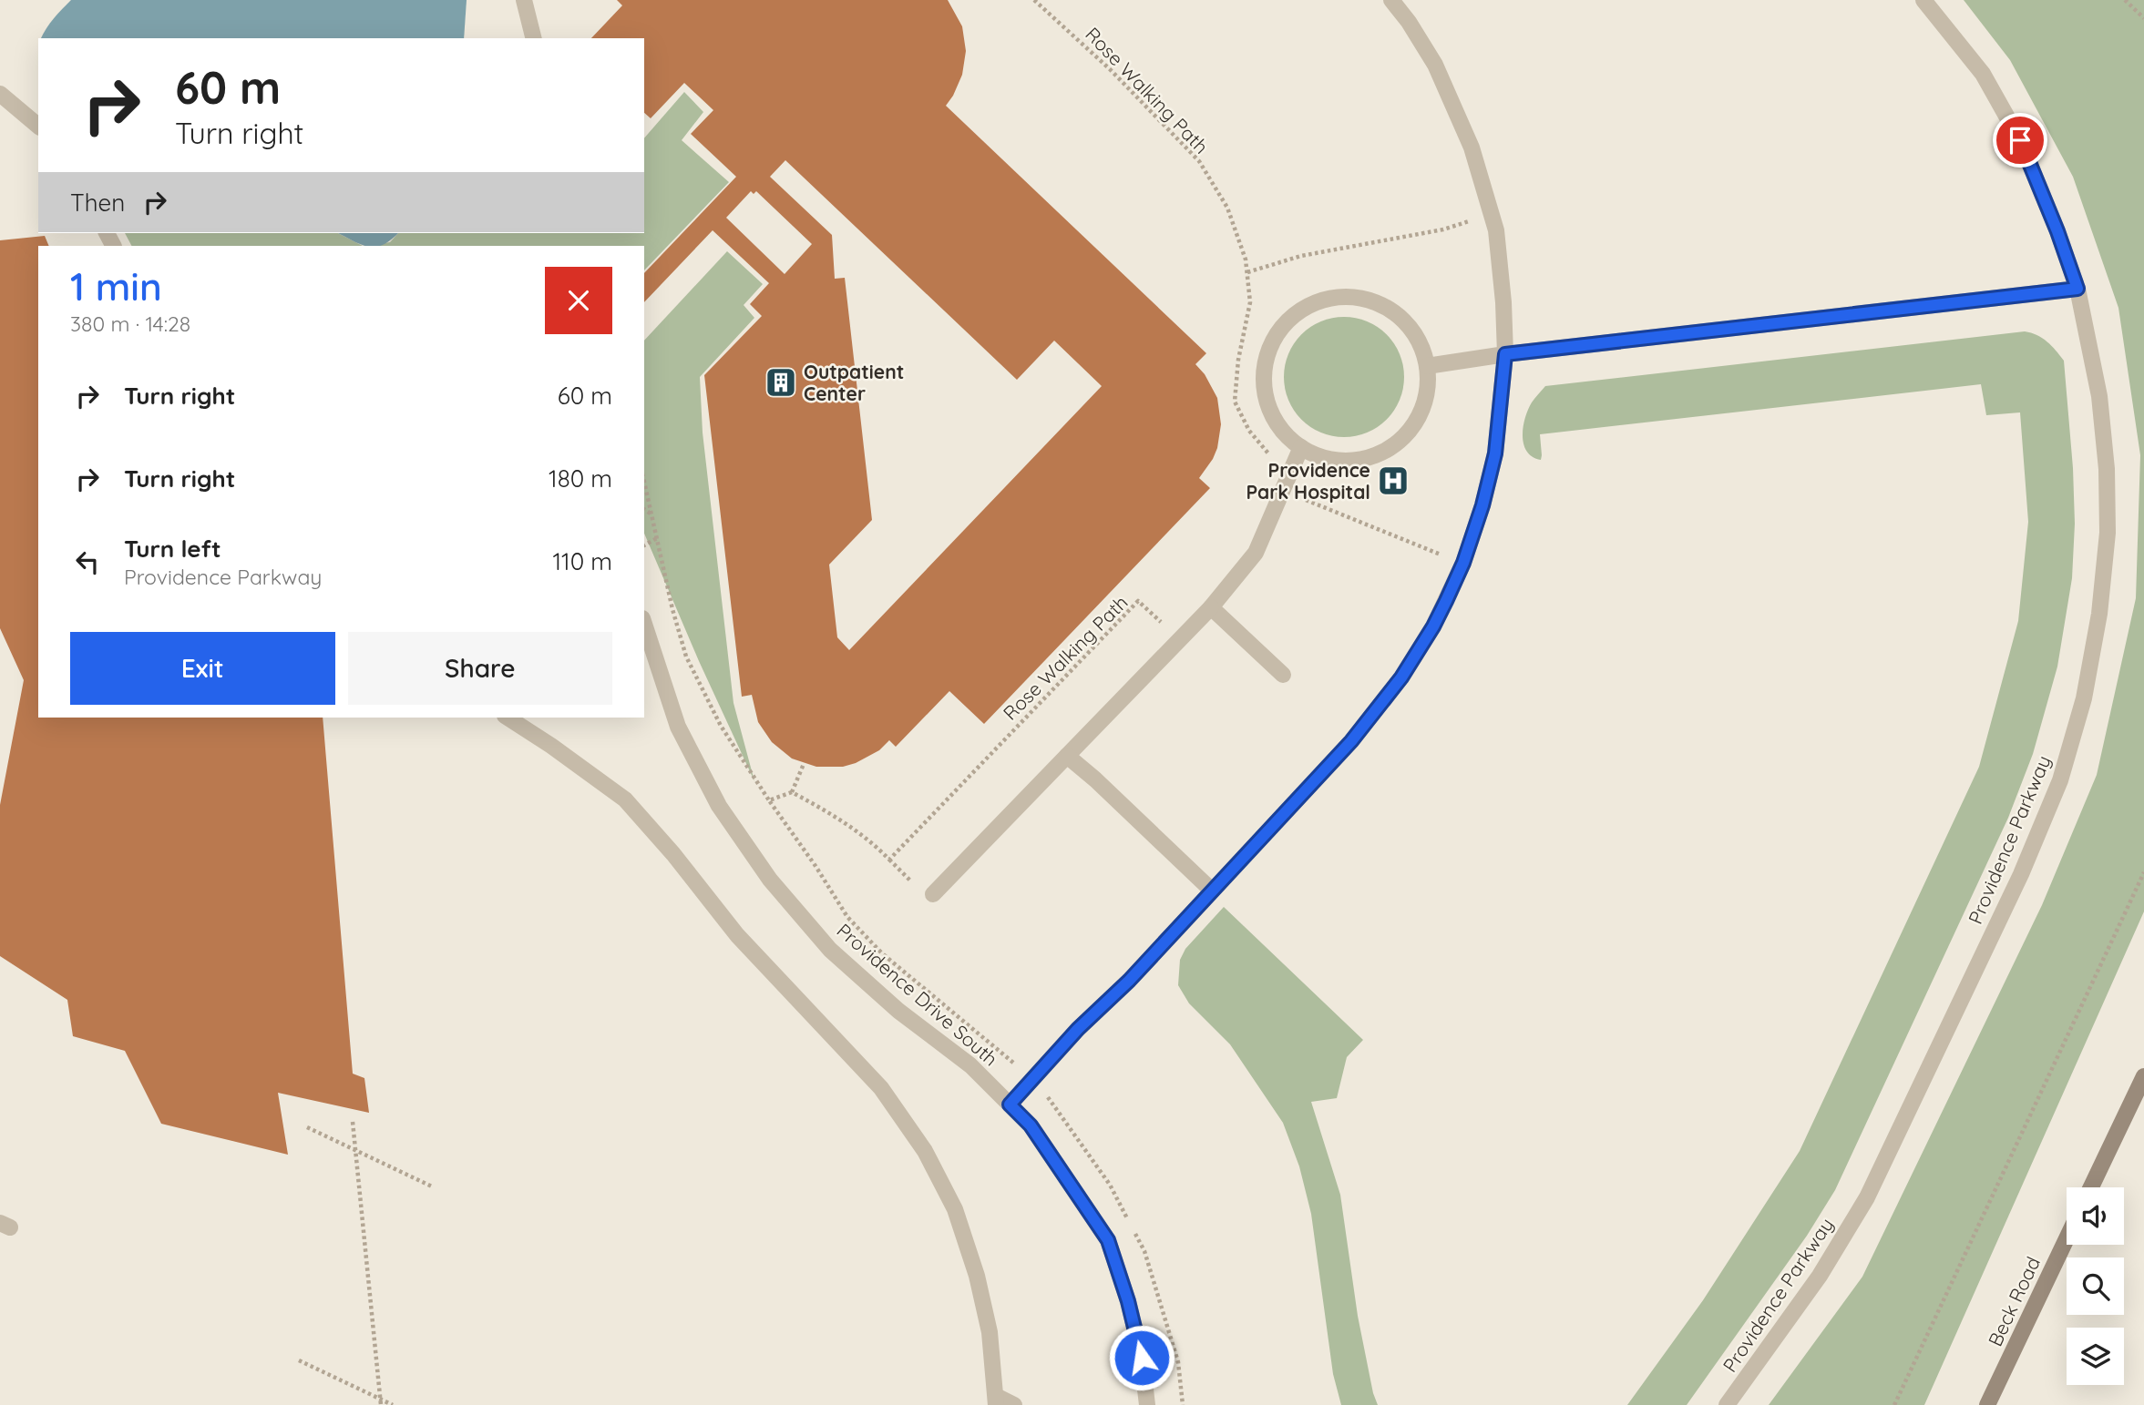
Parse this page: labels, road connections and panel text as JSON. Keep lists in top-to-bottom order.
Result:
{
  "streets": {
    "main road": ["Beck Road"],
    "street": ["Providence Parkway", "Providence Drive South"],
    "path": ["Rose Walking Path"]
  },
  "places": {
    "building": ["Outpatient Center"],
    "hospital": ["Providence Park Hospital"]
  },
  "page": {
    "turn": ["60 m", "Turn right"],
    "then": "Then",
    "heading": ["1 min", "380 m · 14:28"],
    "list": [
      {
        "name": "Turn right",
        "value": "60 m"
      },
      {
        "name": "Turn right",
        "value": "180 m"
      },
      {
        "name": "Turn left",
        "note": "Providence Parkway",
        "value": "110 m"
      }
    ],
    "buttons": ["Exit", "Share"]
  }
}
